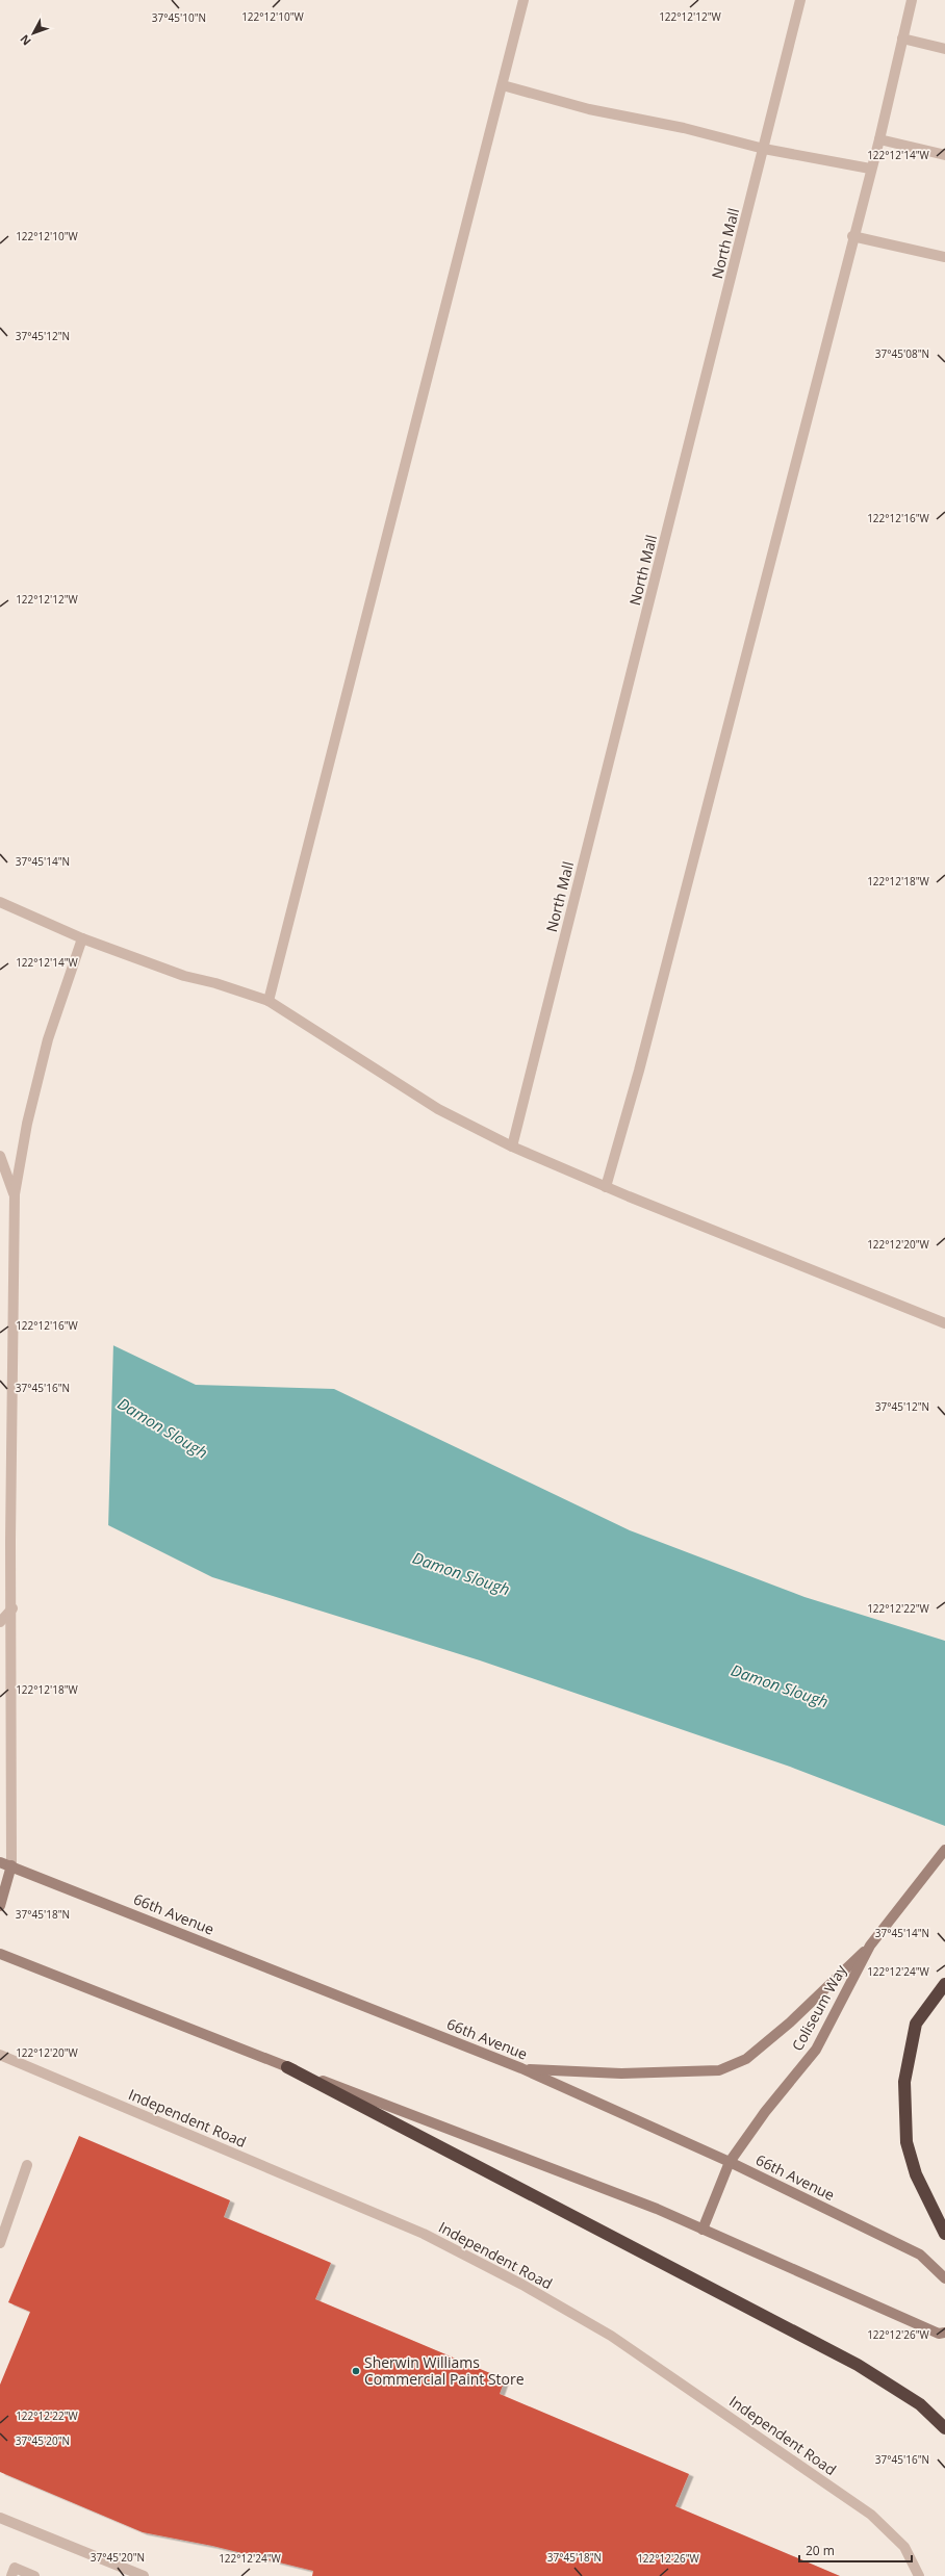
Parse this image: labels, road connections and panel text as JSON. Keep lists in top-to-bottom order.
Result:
{
  "streets": {
    "street": [
      "North Mall",
      "66th Avenue",
      "Coliseum Way",
      "Independent Road"
    ]
  },
  "crossings": [
    ["66th Avenue", "Coliseum Way"]
  ],
  "water": ["Damon Slough"],
  "places": ["Sherwin Williams Commercial Paint Store"],
  "scale_bar": "20 m",
  "north": "bottom left",
  "coordinates": [
    "122°12'10\"W",
    "122°12'12\"W",
    "37°45'10\"N",
    "122°12'14\"W",
    "37°45'12\"N",
    "37°45'08\"N",
    "122°12'16\"W",
    "37°45'14\"N",
    "122°12'18\"W",
    "122°12'20\"W",
    "37°45'16\"N",
    "122°12'22\"W",
    "37°45'18\"N",
    "122°12'24\"W",
    "122°12'26\"W",
    "37°45'20\"N"
  ]
}
